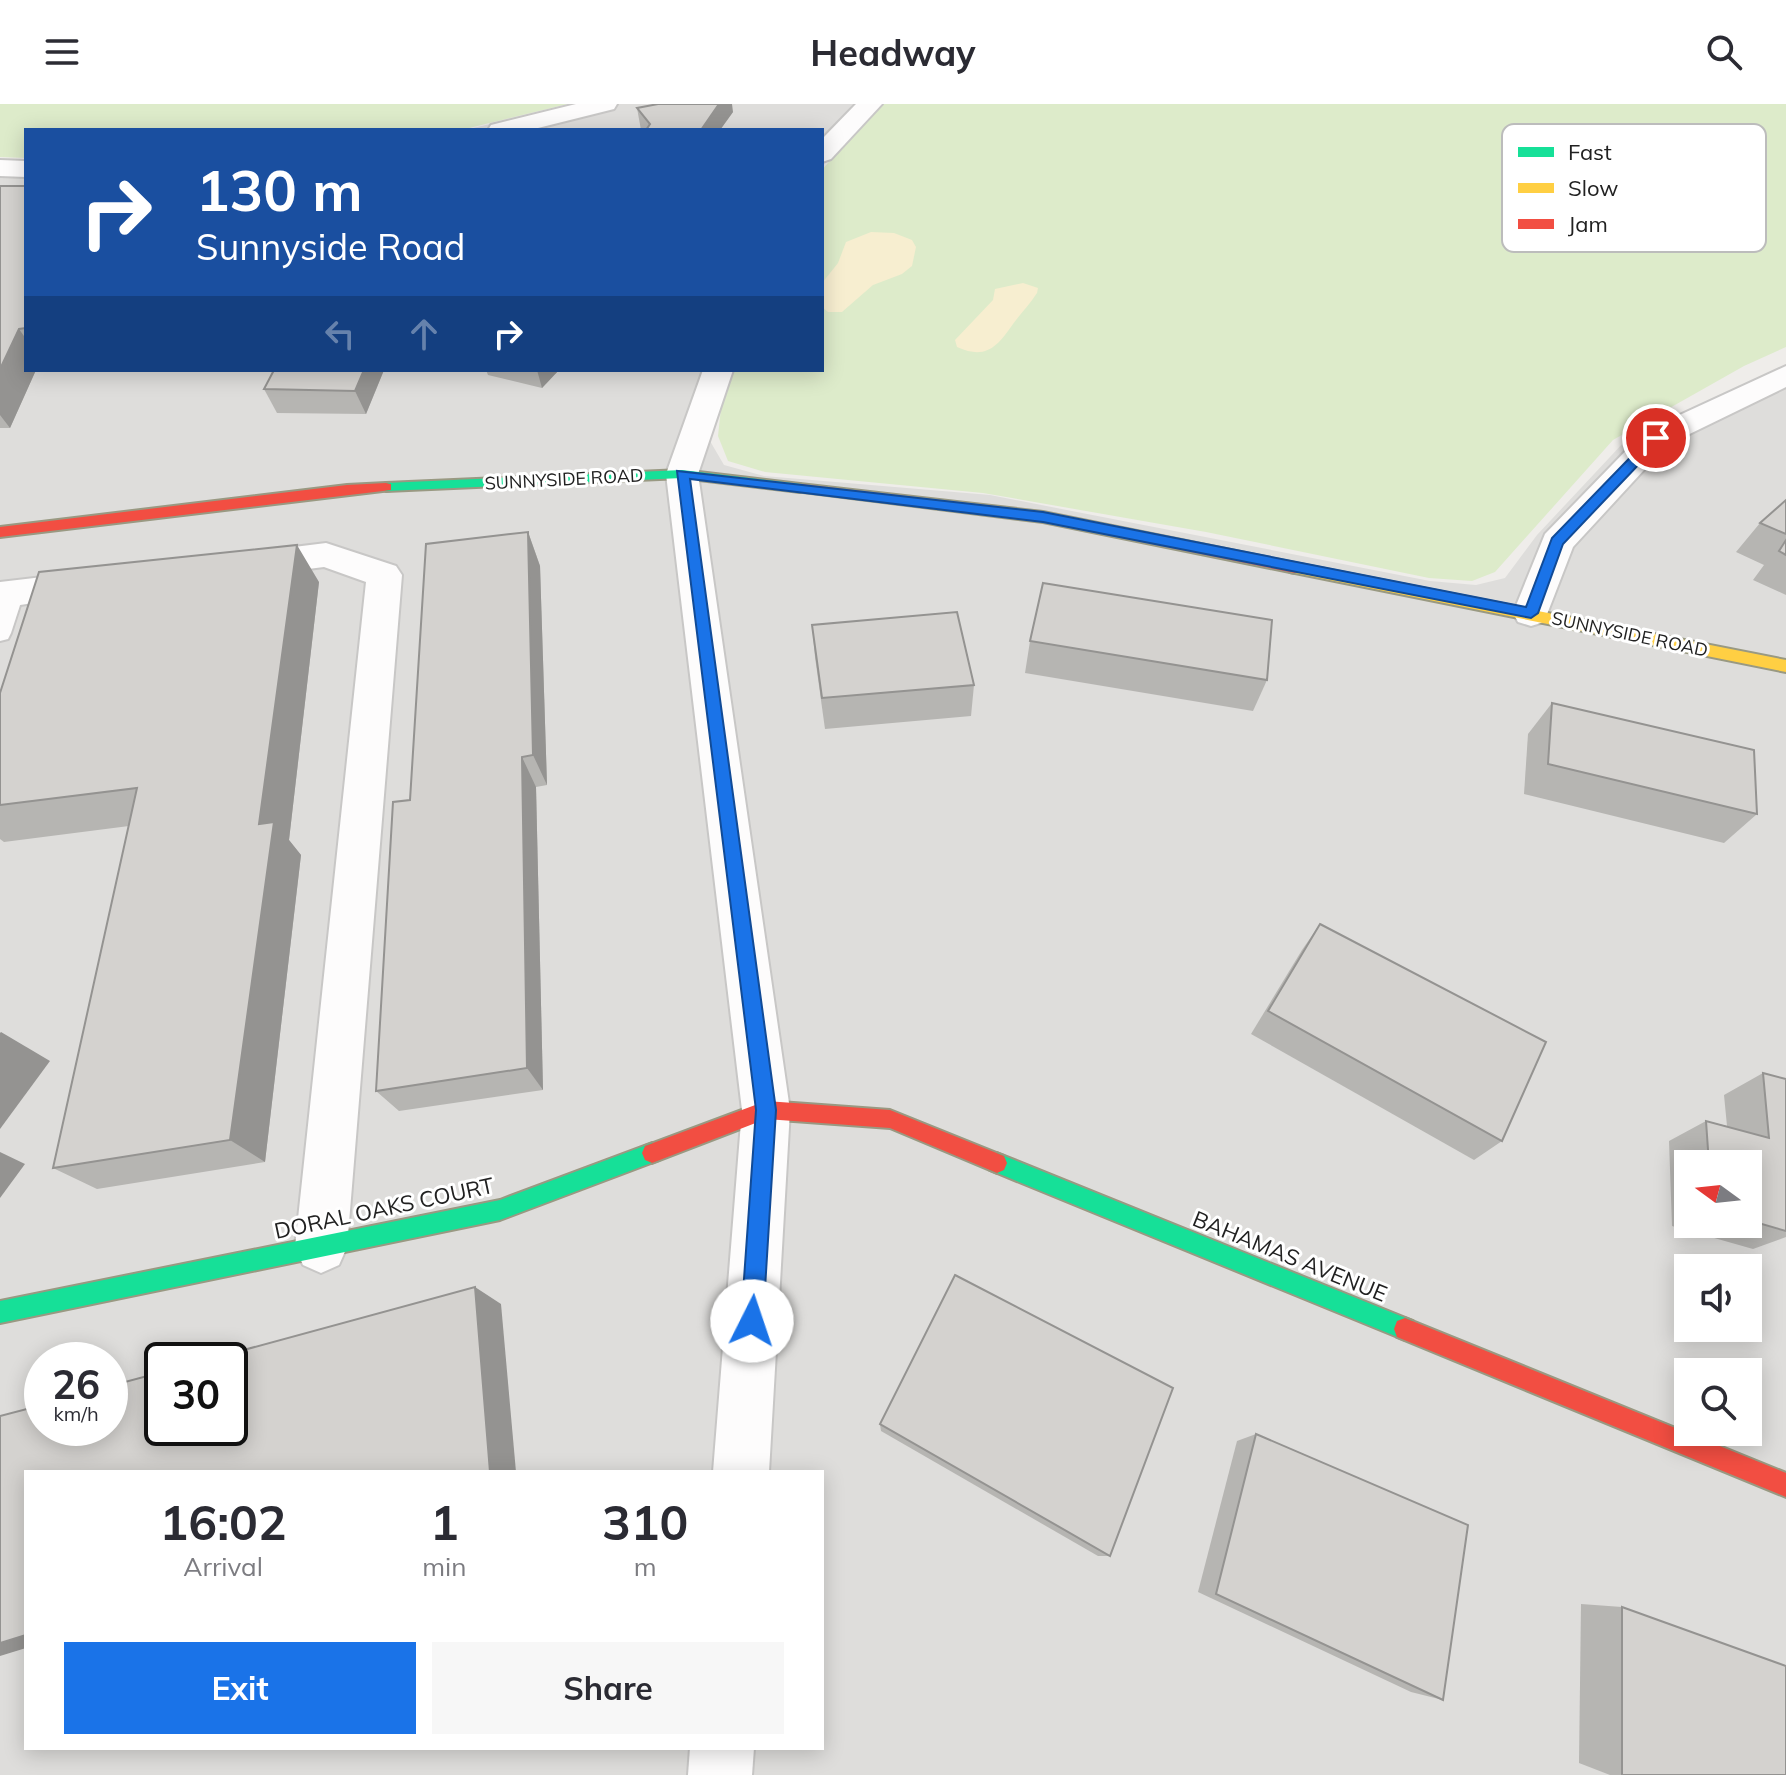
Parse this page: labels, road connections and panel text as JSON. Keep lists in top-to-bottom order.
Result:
{
  "streets": {
    "street": ["SUNNYSIDE ROAD", "DORAL OAKS COURT", "BAHAMAS AVENUE"]
  },
  "crossings": [
    ["DORAL OAKS COURT", "BAHAMAS AVENUE"]
  ],
  "legend": ["Fast", "Slow", "Jam"],
  "north": "left",
  "page": {
    "header": "Headway",
    "turn": ["130 m", "Sunnyside Road"],
    "speed": "26 km/h",
    "limit": "30",
    "eta": [
      "16:02",
      "Arrival",
      "1",
      "min",
      "310",
      "m"
    ],
    "buttons": ["Exit", "Share"]
  }
}
